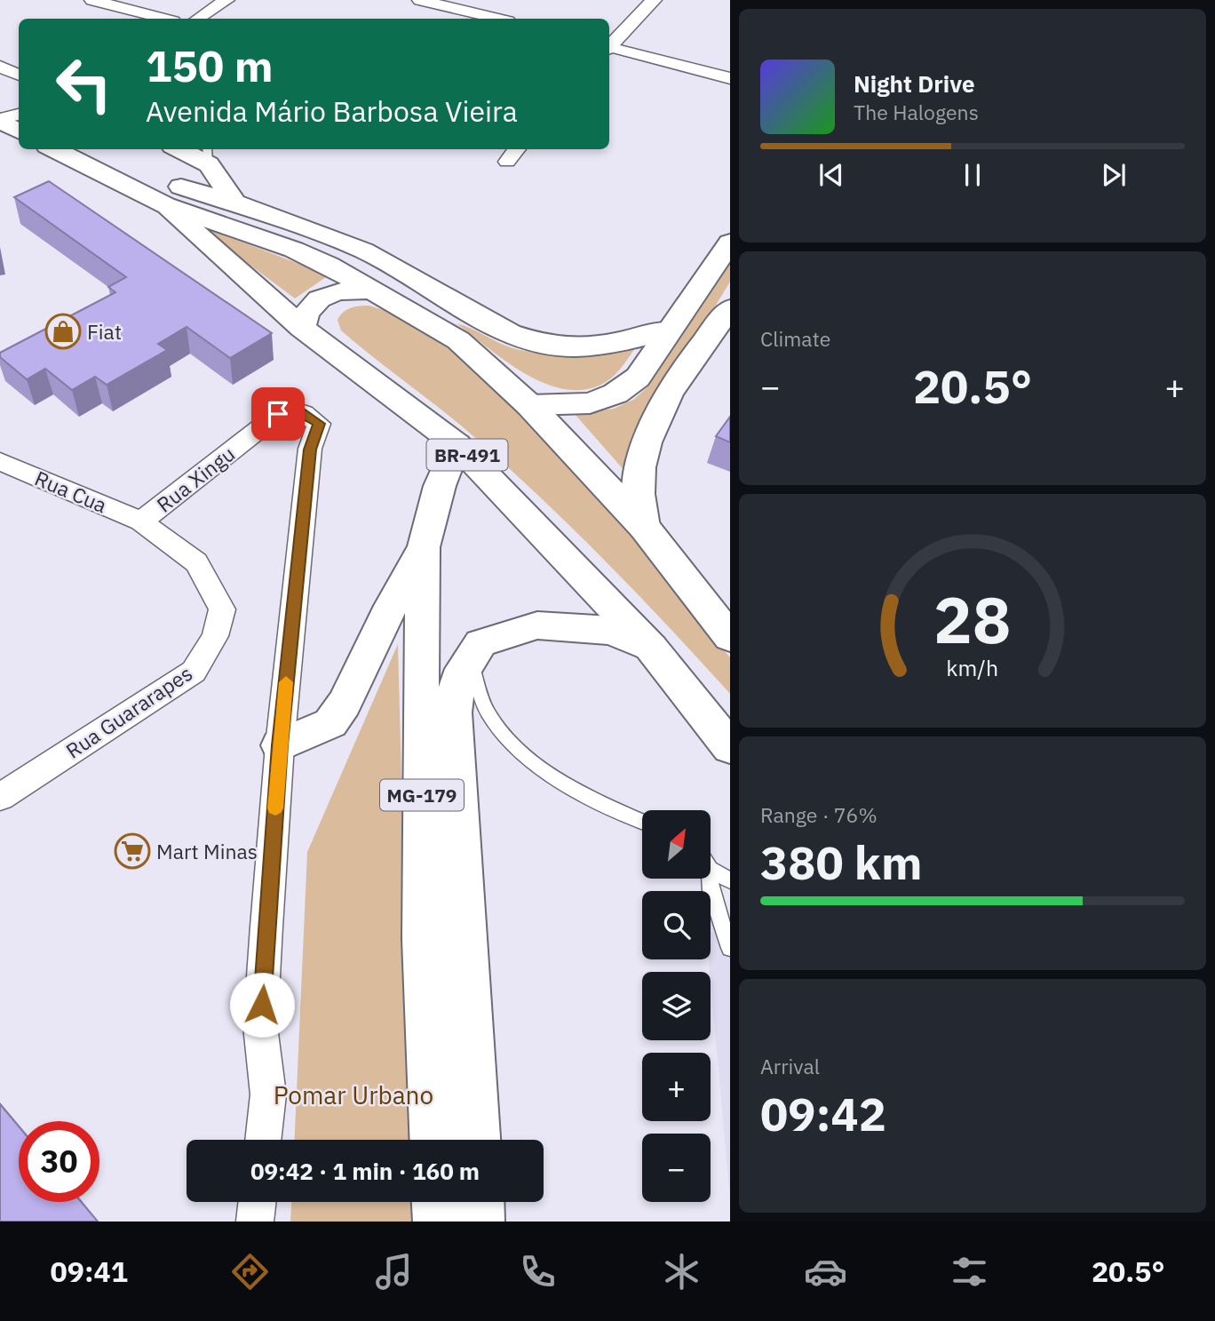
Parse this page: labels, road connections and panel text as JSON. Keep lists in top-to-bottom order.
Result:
{
  "streets": {
    "main road": ["BR-491", "MG-179"],
    "street": ["Rua Xingu", "Rua Cua", "Rua Guararapes"]
  },
  "crossings": [
    ["BR-491", "MG-179"],
    ["Rua Xingu", "Rua Cua"],
    ["Rua Xingu", "Rua Guararapes"],
    ["Rua Cua", "Rua Guararapes"]
  ],
  "parks": ["Pomar Urbano"],
  "places": {
    "shop": ["Fiat"],
    "supermarket": ["Mart Minas"]
  },
  "north": "top right",
  "page": {
    "turn": ["150 m", "Avenida Mário Barbosa Vieira"],
    "song": ["Night Drive", "The Halogens"],
    "tile": [
      "Climate",
      ["Range · 76%", "380 km"],
      ["Arrival", "09:42"]
    ],
    "heat": ["−", "20.5°", "+"],
    "map_buttons": ["+", "−"],
    "limit": "30",
    "trip": "09:42 · 1 min · 160 m",
    "tabs": ["09:41", "20.5°"],
    "gauge": ["28", "km/h"]
  }
}
